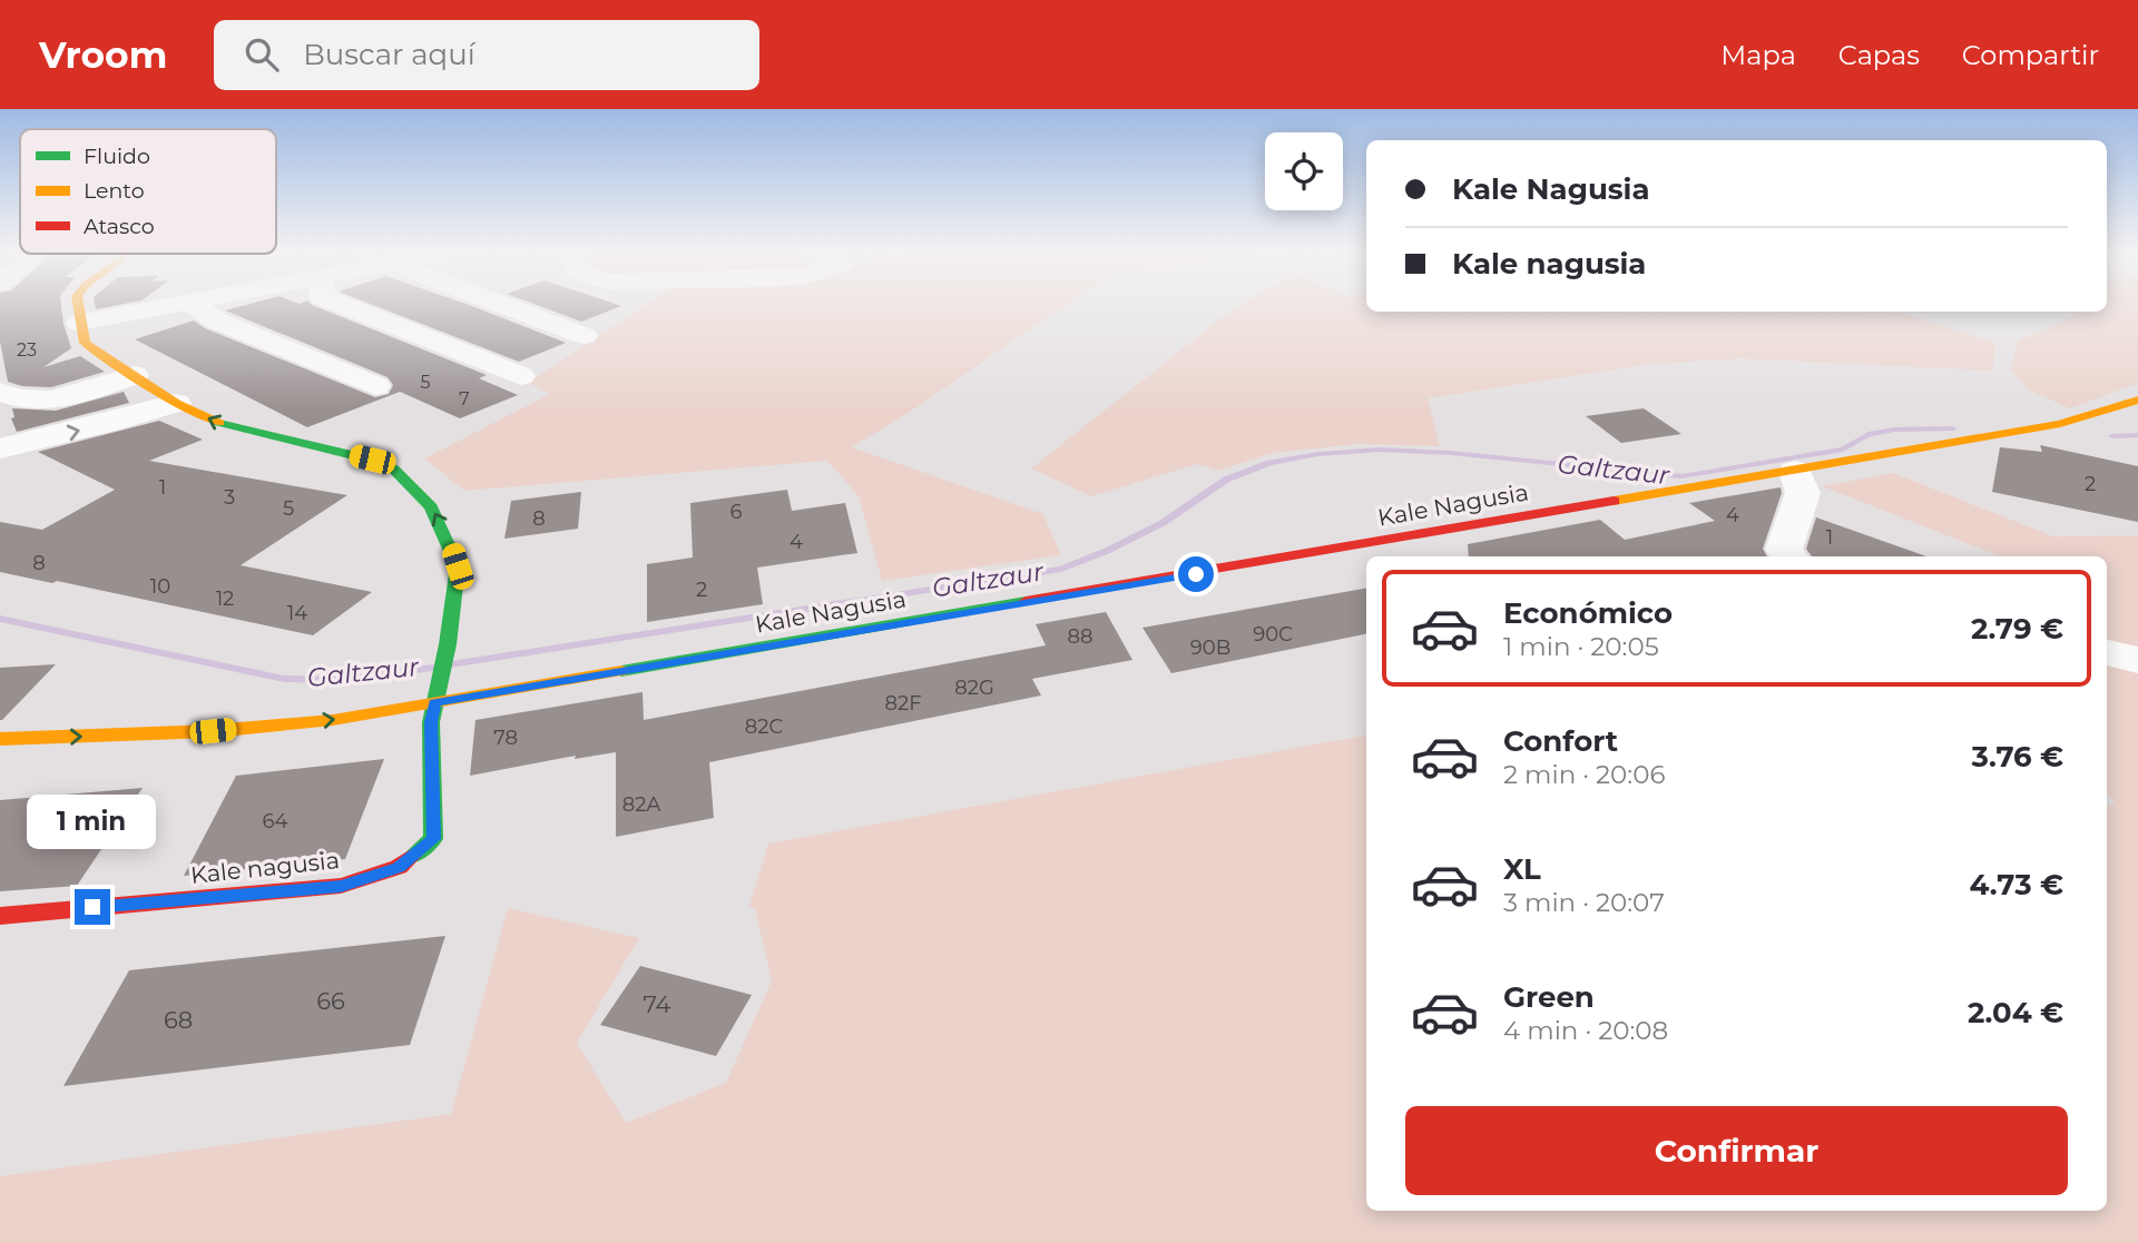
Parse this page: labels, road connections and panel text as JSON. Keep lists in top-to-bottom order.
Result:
{
  "streets": {
    "street": ["Kale Nagusia", "Kale nagusia"]
  },
  "crossings": [
    ["Kale Nagusia", "Kale nagusia"]
  ],
  "water": ["Galtzaur"],
  "house_numbers": [
    "23",
    "5",
    "7",
    "2",
    "1",
    "3",
    "5",
    "6",
    "4",
    "8",
    "1",
    "4",
    "8",
    "10",
    "2",
    "12",
    "14",
    "90C",
    "88",
    "90B",
    "82G",
    "82F",
    "82C",
    "78",
    "82A",
    "64",
    "66",
    "74",
    "68"
  ],
  "legend": ["Fluido", "Lento", "Atasco"],
  "page": {
    "header": "Vroom",
    "search": "Buscar aquí",
    "nav": ["Mapa", "Capas", "Compartir"],
    "banner": ["Kale Nagusia", "Kale nagusia"],
    "list": [
      {
        "name": "Económico",
        "note": "1 min · 20:05",
        "value": "2.79 €"
      },
      {
        "name": "Confort",
        "note": "2 min · 20:06",
        "value": "3.76 €"
      },
      {
        "name": "XL",
        "note": "3 min · 20:07",
        "value": "4.73 €"
      },
      {
        "name": "Green",
        "note": "4 min · 20:08",
        "value": "2.04 €"
      }
    ],
    "bubble": "1 min",
    "buttons": "Confirmar"
  }
}
